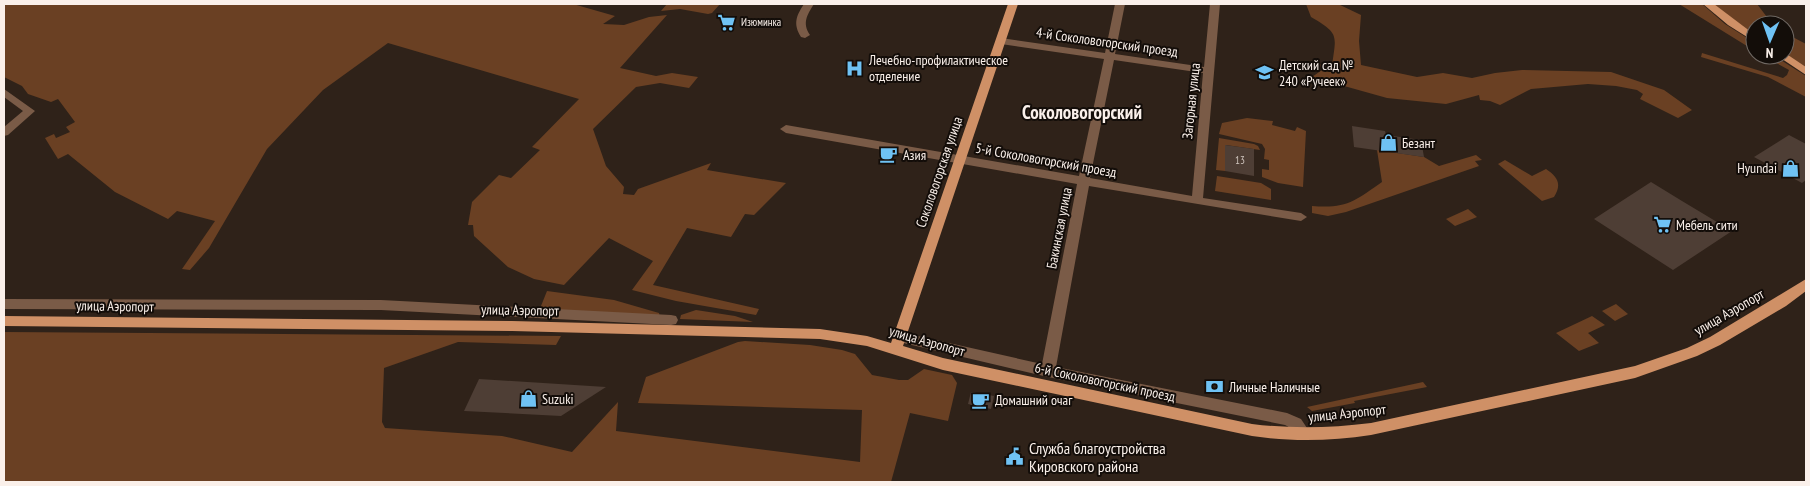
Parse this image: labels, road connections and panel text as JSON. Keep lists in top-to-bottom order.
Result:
{
  "streets": {
    "main road": ["Соколовогорская улица", "улица Аэропорт"],
    "street": [
      "4-й Соколовогорский проезд",
      "Загорная улица",
      "5-й Соколовогорский проезд",
      "Бакинская улица",
      "6-й Соколовогорский проезд"
    ]
  },
  "crossings": [
    ["4-й Соколовогорский проезд", "Загорная улица"],
    ["4-й Соколовогорский проезд", "Соколовогорская улица"],
    ["4-й Соколовогорский проезд", "Бакинская улица"],
    ["Загорная улица", "5-й Соколовогорский проезд"],
    ["5-й Соколовогорский проезд", "Соколовогорская улица"],
    ["5-й Соколовогорский проезд", "Бакинская улица"],
    ["Соколовогорская улица", "улица Аэропорт"],
    ["Соколовогорская улица", "6-й Соколовогорский проезд"],
    ["Бакинская улица", "6-й Соколовогорский проезд"],
    ["улица Аэропорт", "6-й Соколовогорский проезд"]
  ],
  "districts": ["Соколовогорский"],
  "places": {
    "supermarket": ["Изюминка", "Мебель сити"],
    "hospital": ["Лечебно-профилактическое отделение"],
    "school or university": ["Детский сад № 240 «Ручеек»"],
    "shop": ["Безант", "Hyundai", "Suzuki"],
    "cafe": ["Азия", "Домашний очаг"],
    "bank": ["Личные Наличные"],
    "public building": ["Служба благоустройства Кировского района"]
  },
  "house_numbers": ["13"],
  "north": "bottom"
}
